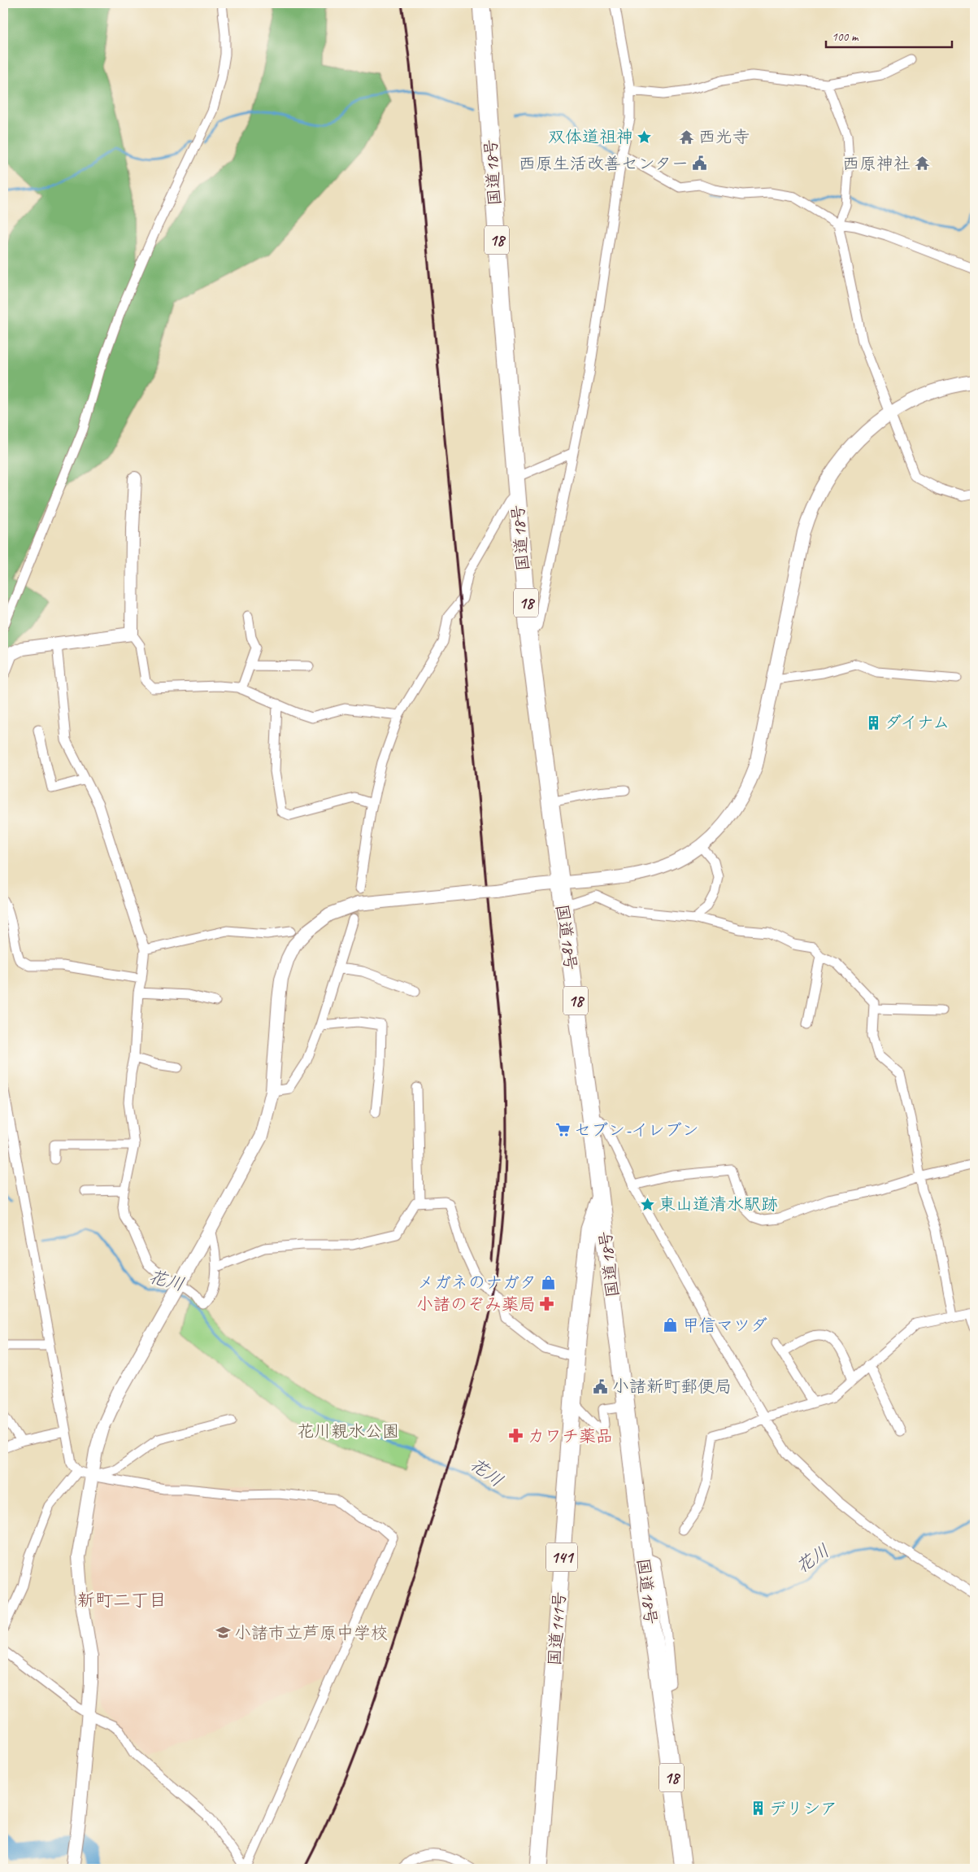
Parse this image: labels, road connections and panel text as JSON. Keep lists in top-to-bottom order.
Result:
{
  "streets": {
    "highway": [
      "国道18号",
      "18",
      "141",
      "国道141号"
    ]
  },
  "crossings": [
    ["国道18号", "国道141号"]
  ],
  "districts": ["新町二丁目"],
  "water": ["花川"],
  "parks": ["花川親水公園"],
  "places": {
    "place": ["双体道祖神", "東山道清水駅跡"],
    "temple": ["西光寺", "西原神社"],
    "public building": ["西原生活改善センター", "小諸新町郵便局"],
    "building": ["ダイナム", "デリシア"],
    "supermarket": ["セブン-イレブン"],
    "shop": ["メガネのナガタ", "甲信マツダ"],
    "pharmacy": ["小諸のぞみ薬局", "カワチ薬品"],
    "school or university": ["小諸市立芦原中学校"]
  },
  "scale_bar": "100 m"
}
